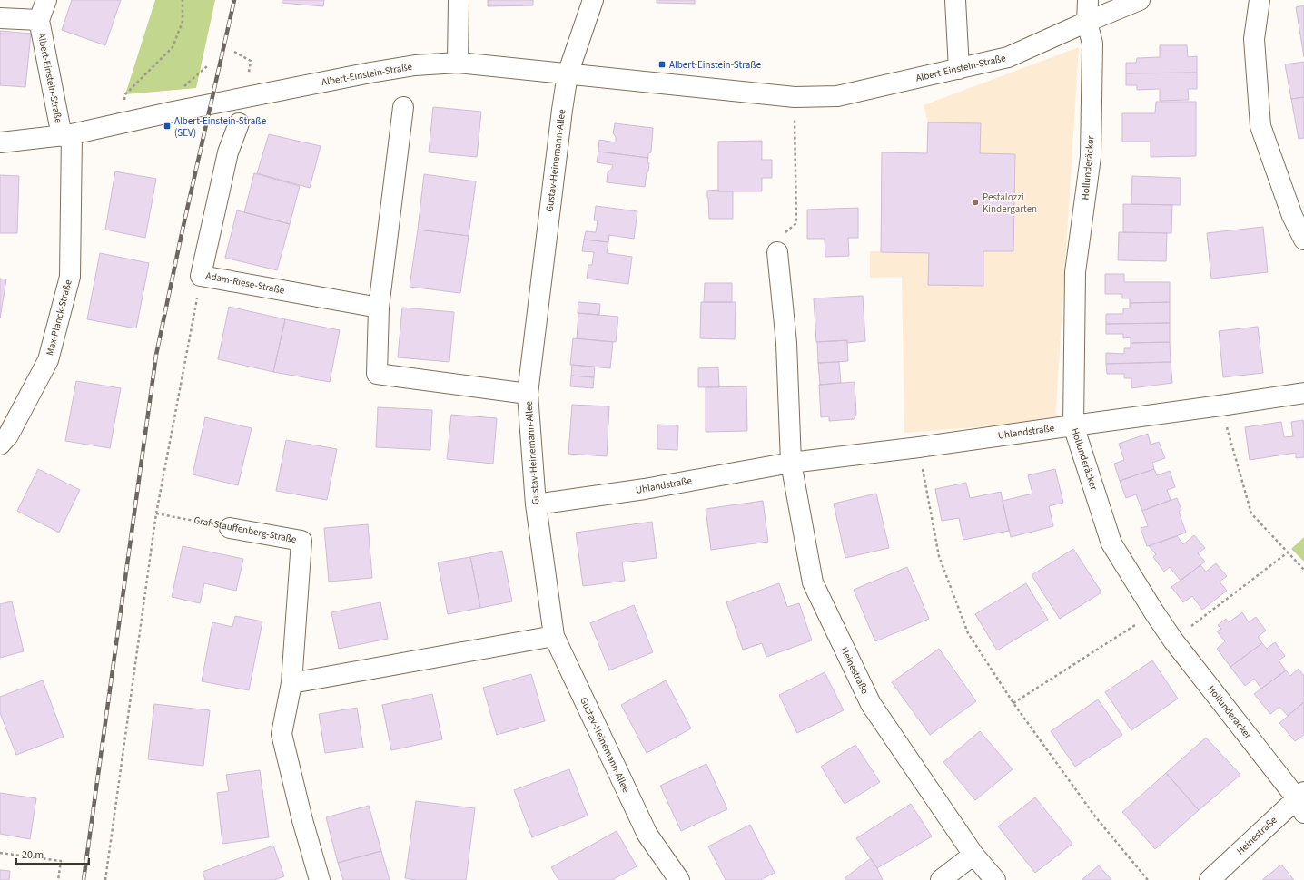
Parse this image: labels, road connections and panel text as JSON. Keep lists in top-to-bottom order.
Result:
{
  "streets": {
    "street": [
      "Albert-Einstein-Straße",
      "Gustav-Heinemann-Allee",
      "Hollunderäcker",
      "Adam-Riese-Straße",
      "Max-Planck-Straße",
      "Uhlandstraße",
      "Graf-Stauffenberg-Straße",
      "Heinestraße"
    ]
  },
  "crossings": [
    ["Albert-Einstein-Straße", "Gustav-Heinemann-Allee"],
    ["Albert-Einstein-Straße", "Hollunderäcker"],
    ["Albert-Einstein-Straße", "Max-Planck-Straße"],
    ["Gustav-Heinemann-Allee", "Uhlandstraße"],
    ["Hollunderäcker", "Uhlandstraße"],
    ["Hollunderäcker", "Heinestraße"],
    ["Uhlandstraße", "Heinestraße"]
  ],
  "places": {
    "transit": ["Albert-Einstein-Straße", "Albert-Einstein-Straße (SEV)"],
    "other": ["Pestalozzi Kindergarten"]
  },
  "scale_bar": "20 m"
}
